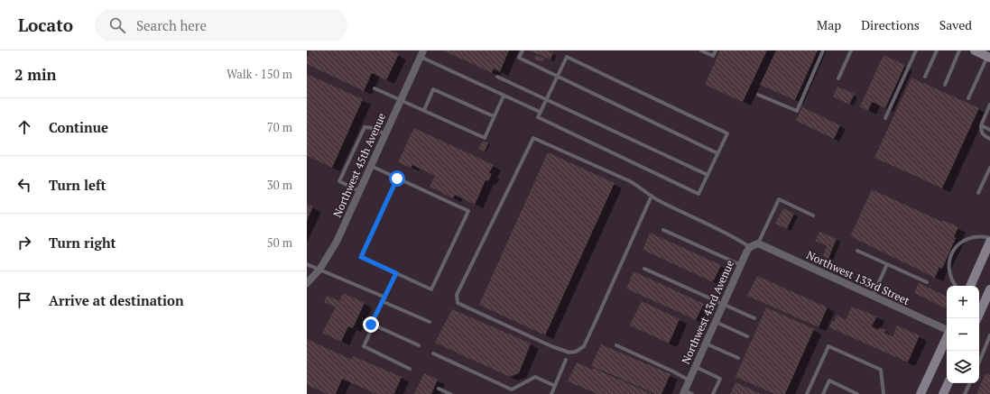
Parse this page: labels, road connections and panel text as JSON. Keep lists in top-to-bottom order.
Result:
{
  "streets": {
    "street": ["Northwest 45th Avenue", "Northwest 133rd Street", "Northwest 43rd Avenue"]
  },
  "page": {
    "header": "Locato",
    "search": "Search here",
    "nav": ["Map", "Directions", "Saved"],
    "heading": ["2 min", "Walk · 150 m"],
    "list": [
      ["Continue", "70 m"],
      ["Turn left", "30 m"],
      ["Turn right", "50 m"],
      "Arrive at destination"
    ],
    "map_buttons": ["+", "−"]
  }
}
